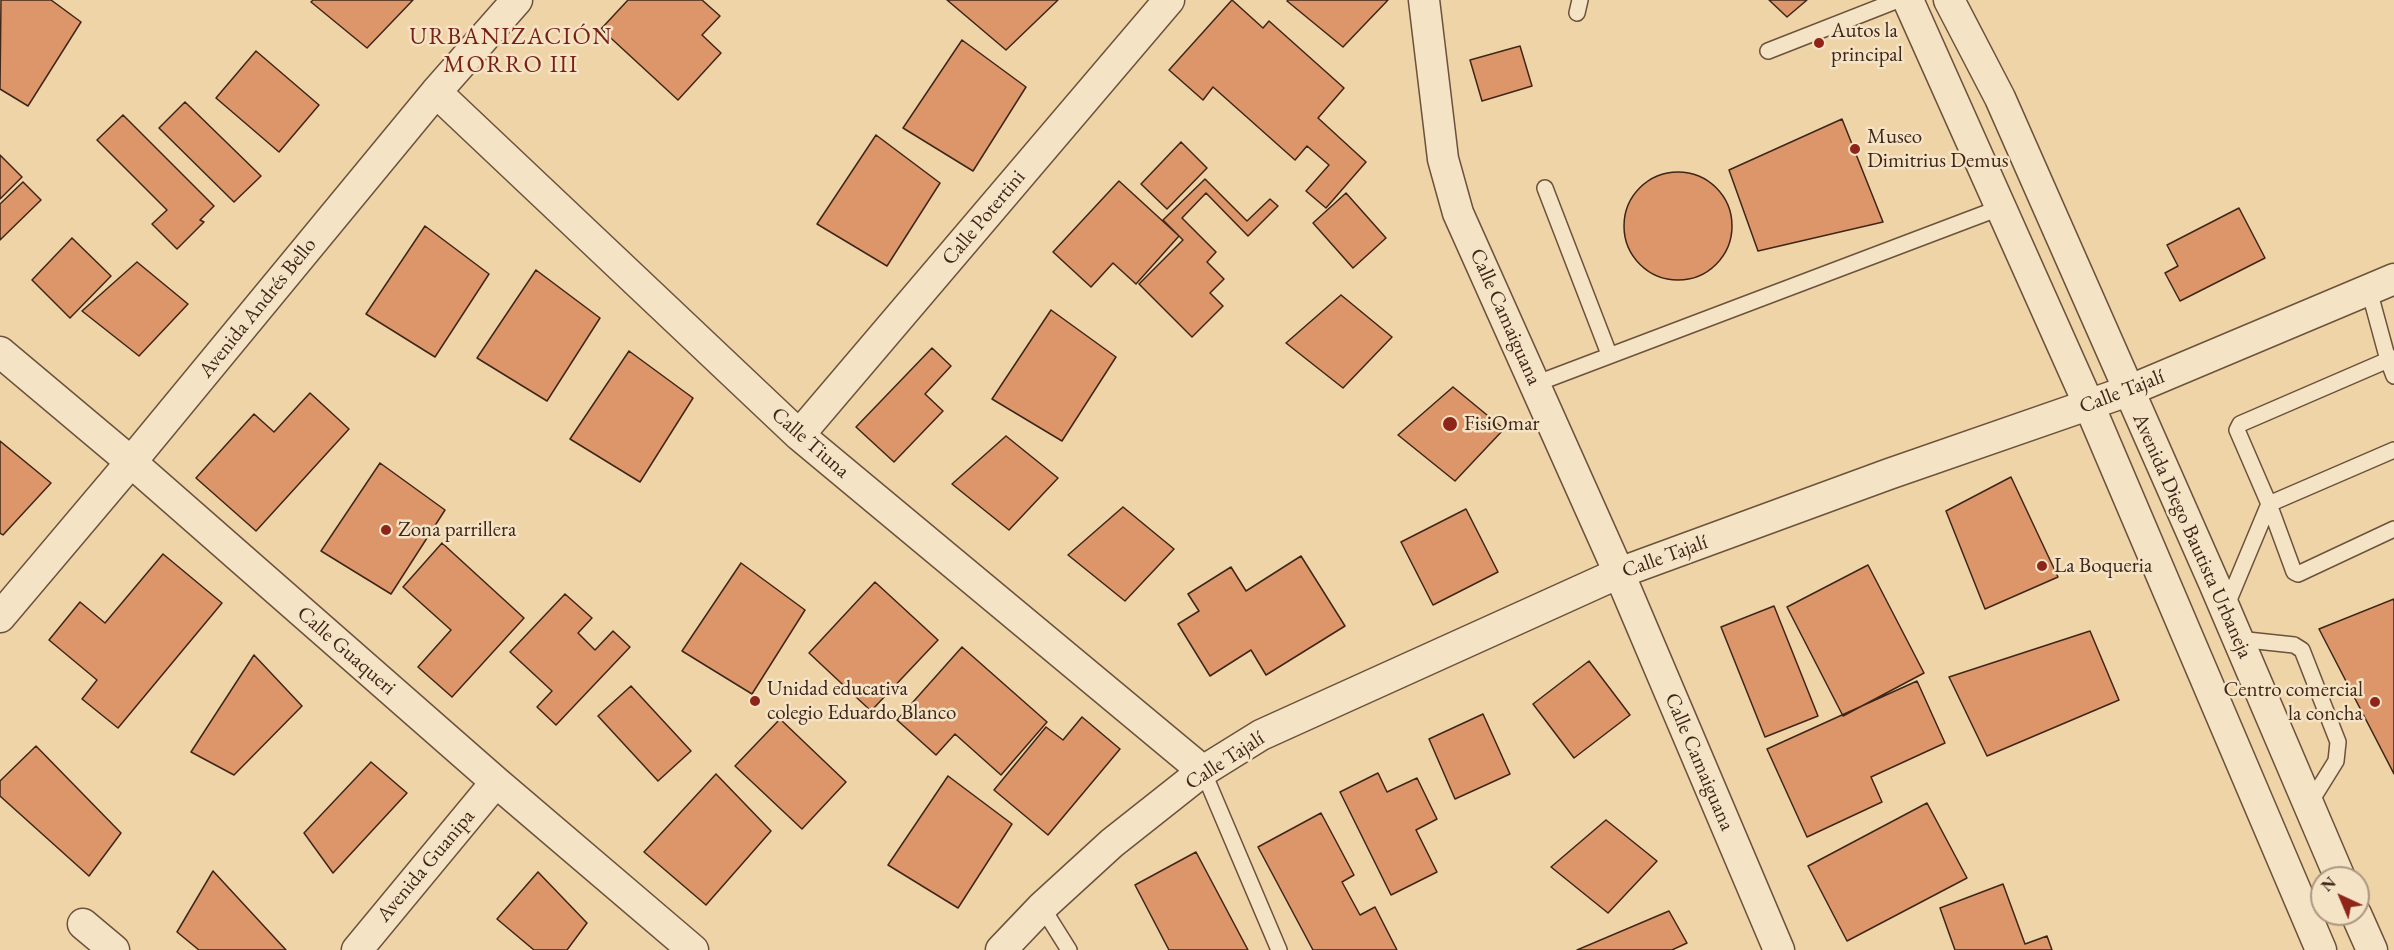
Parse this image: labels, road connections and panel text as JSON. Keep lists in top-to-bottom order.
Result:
{
  "streets": {
    "street": [
      "Calle Potertini",
      "Avenida Andrés Bello",
      "Calle Camaiguana",
      "Calle Tajalí",
      "Calle Tiuna",
      "Avenida Diego Bautista Urbaneja",
      "Calle Guaqueri",
      "Avenida Guanipa"
    ]
  },
  "crossings": [
    ["Calle Potertini", "Calle Tiuna"],
    ["Avenida Andrés Bello", "Calle Tiuna"],
    ["Avenida Andrés Bello", "Calle Guaqueri"],
    ["Calle Camaiguana", "Calle Tajalí"],
    ["Calle Tajalí", "Calle Tiuna"],
    ["Calle Tajalí", "Avenida Diego Bautista Urbaneja"],
    ["Calle Guaqueri", "Avenida Guanipa"]
  ],
  "districts": ["URBANIZACIÓN MORRO III"],
  "places": [
    "Autos la principal",
    "Museo Dimitrius Demus",
    "FisiOmar",
    "Zona parrillera",
    "La Boqueria",
    "Unidad educativa colegio Eduardo Blanco",
    "Centro comercial la concha"
  ],
  "north": "top left"
}
